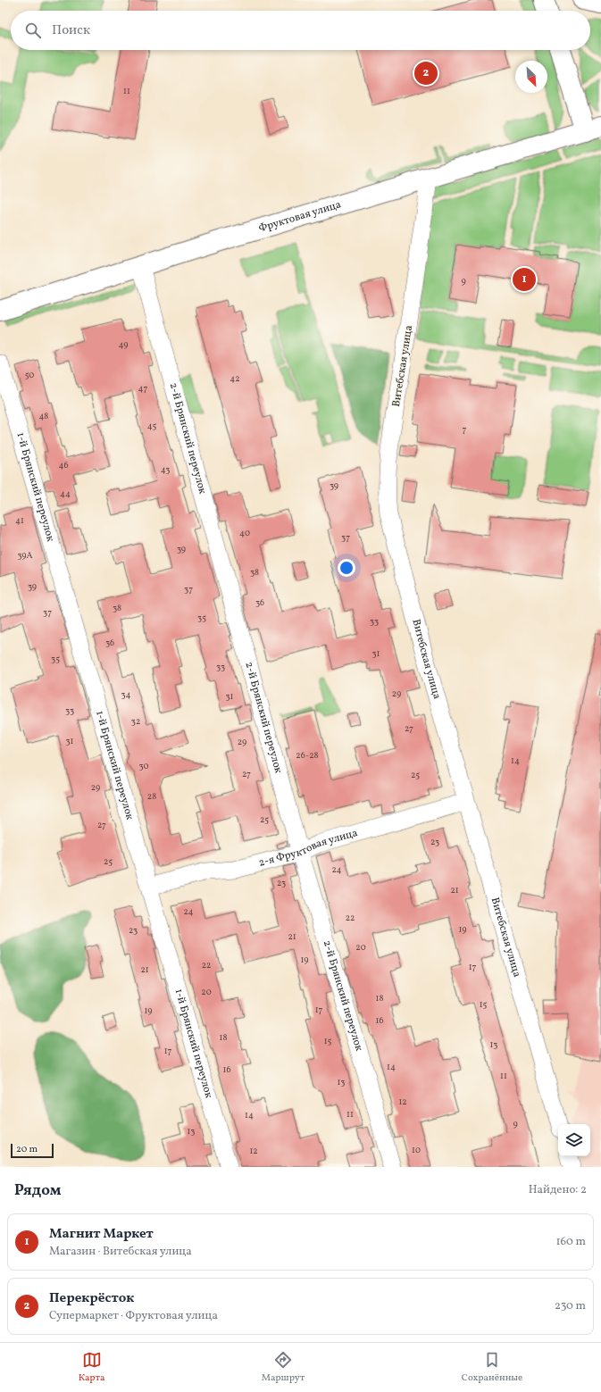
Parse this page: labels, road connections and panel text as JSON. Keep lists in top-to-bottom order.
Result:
{
  "streets": {
    "street": [
      "Фруктовая улица",
      "Витебская улица",
      "2-й Брянский переулок",
      "1-й Брянский переулок",
      "2-я Фруктовая улица"
    ]
  },
  "crossings": [
    ["Фруктовая улица", "Витебская улица"],
    ["Фруктовая улица", "2-й Брянский переулок"],
    ["Витебская улица", "2-я Фруктовая улица"],
    ["2-й Брянский переулок", "2-я Фруктовая улица"],
    ["1-й Брянский переулок", "2-я Фруктовая улица"]
  ],
  "house_numbers": [
    "11",
    "9",
    "49",
    "50",
    "42",
    "47",
    "48",
    "45",
    "7",
    "46",
    "43",
    "39",
    "44",
    "41",
    "40",
    "37",
    "39",
    "39А",
    "38",
    "39",
    "37",
    "36",
    "38",
    "37",
    "35",
    "33",
    "36",
    "31",
    "35",
    "33",
    "29",
    "34",
    "31",
    "33",
    "32",
    "27",
    "31",
    "29",
    "26-28",
    "14",
    "30",
    "27",
    "25",
    "29",
    "28",
    "25",
    "27",
    "23",
    "25",
    "24",
    "23",
    "21",
    "24",
    "22",
    "19",
    "23",
    "21",
    "20",
    "19",
    "22",
    "17",
    "21",
    "20",
    "18",
    "15",
    "17",
    "19",
    "16",
    "18",
    "15",
    "13",
    "17",
    "14",
    "16",
    "11",
    "13",
    "12",
    "11",
    "14",
    "9",
    "13",
    "10",
    "12"
  ],
  "scale_bar": "20 m",
  "north": "bottom right",
  "page": {
    "search": "Поиск",
    "pins": ["2", "1"],
    "scale": "20 m",
    "heading": ["Рядом", "Найдено: 2"],
    "list": [
      {
        "mark": "1",
        "name": "Магнит Маркет",
        "note": "Магазин · Витебская улица",
        "value": "160 m"
      },
      {
        "mark": "2",
        "name": "Перекрёсток",
        "note": "Супермаркет · Фруктовая улица",
        "value": "230 m"
      }
    ],
    "nav": ["Карта", "Маршрут", "Сохранённые"]
  }
}
